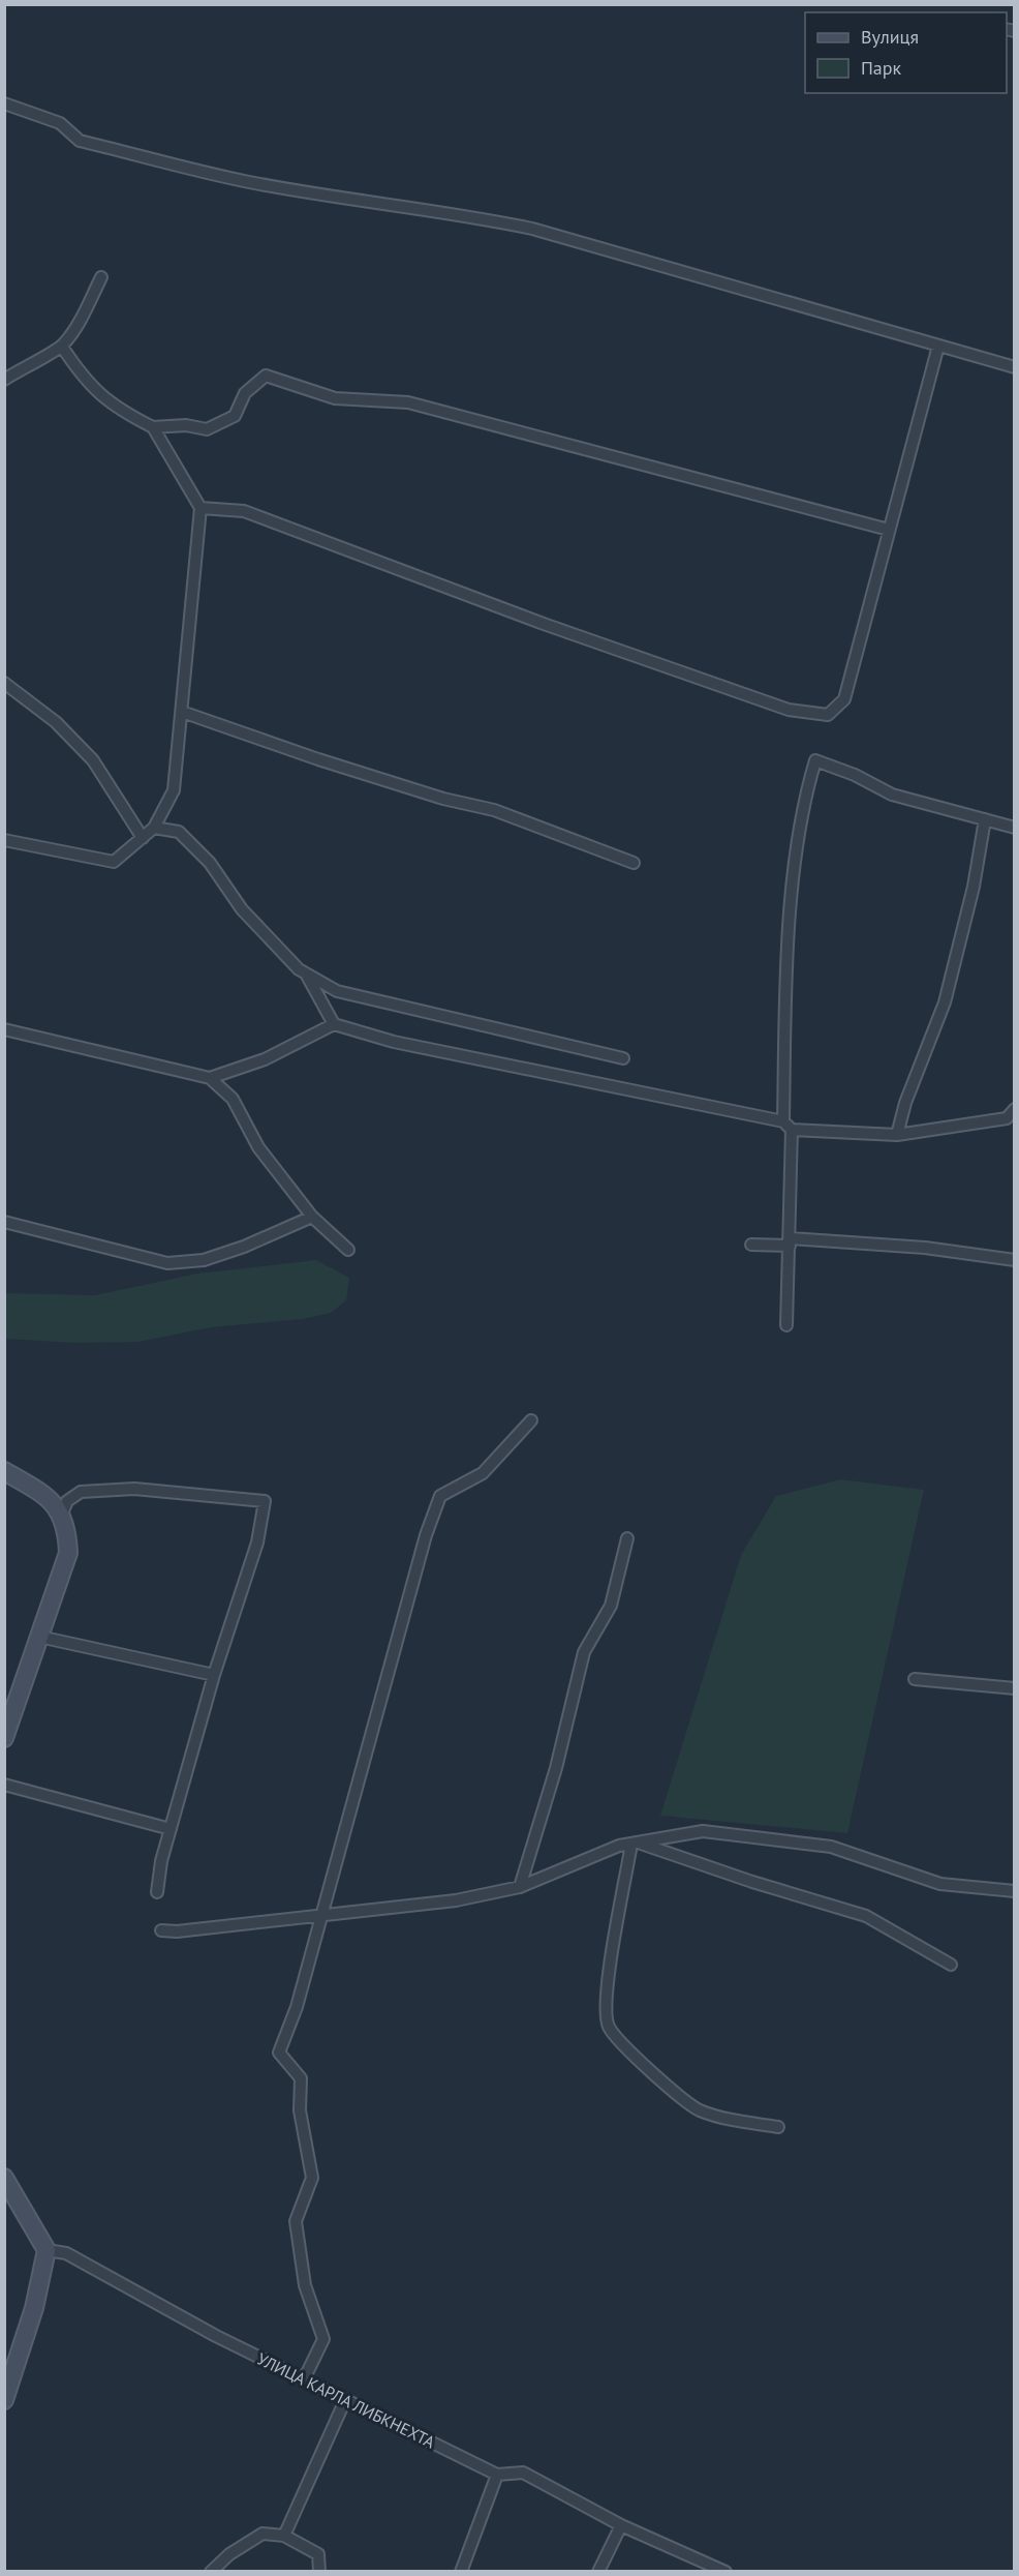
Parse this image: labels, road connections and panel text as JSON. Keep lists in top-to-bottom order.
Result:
{
  "streets": {
    "street": ["УЛИЦА КАРЛА ЛИБКНЕХТА"]
  },
  "legend": ["Вулиця", "Парк"]
}
